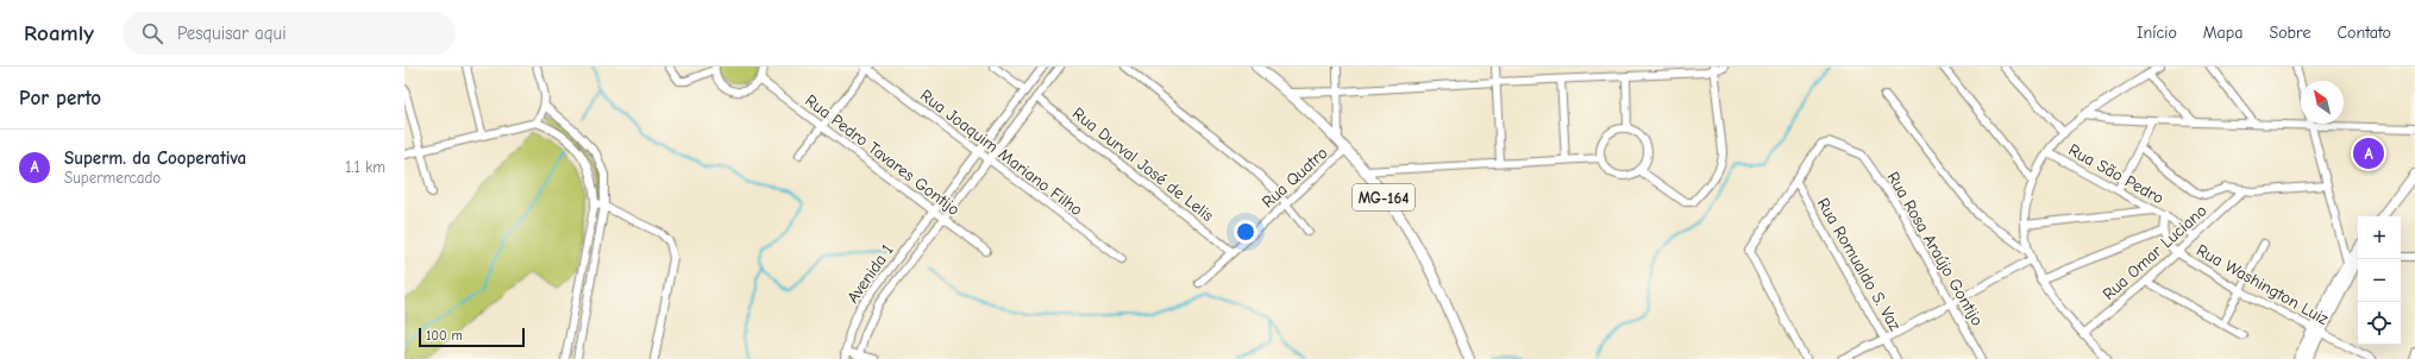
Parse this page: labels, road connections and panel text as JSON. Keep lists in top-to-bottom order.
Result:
{
  "streets": {
    "main road": ["MG-164"],
    "street": [
      "Rua Joaquim Mariano Filho",
      "Rua Pedro Tavares Gontijo",
      "Rua Durval José de Lelis",
      "Rua São Pedro",
      "Rua Quatro",
      "Rua Rosa Araújo Gontijo",
      "Rua Omar Luciano",
      "Rua Romualdo S. Vaz",
      "Avenida 1",
      "Rua Washington Luiz"
    ]
  },
  "crossings": [
    ["Rua Joaquim Mariano Filho", "Avenida 1"],
    ["Rua Pedro Tavares Gontijo", "Avenida 1"],
    ["Rua Durval José de Lelis", "Rua Quatro"],
    ["Rua Durval José de Lelis", "Avenida 1"],
    ["Rua São Pedro", "Rua Omar Luciano"],
    ["Rua Quatro", "MG-164"],
    ["Rua Rosa Araújo Gontijo", "Rua Romualdo S. Vaz"],
    ["Rua Omar Luciano", "Rua Washington Luiz"]
  ],
  "scale_bar": "100 m",
  "north": "top left",
  "page": {
    "header": "Roamly",
    "search": "Pesquisar aqui",
    "nav": [
      "Início",
      "Mapa",
      "Sobre",
      "Contato"
    ],
    "heading": "Por perto",
    "list": [
      {
        "mark": "A",
        "name": "Superm. da Cooperativa",
        "note": "Supermercado",
        "value": "1.1 km"
      }
    ],
    "pins": "A",
    "map_buttons": ["+", "−"],
    "scale": "100 m"
  }
}
